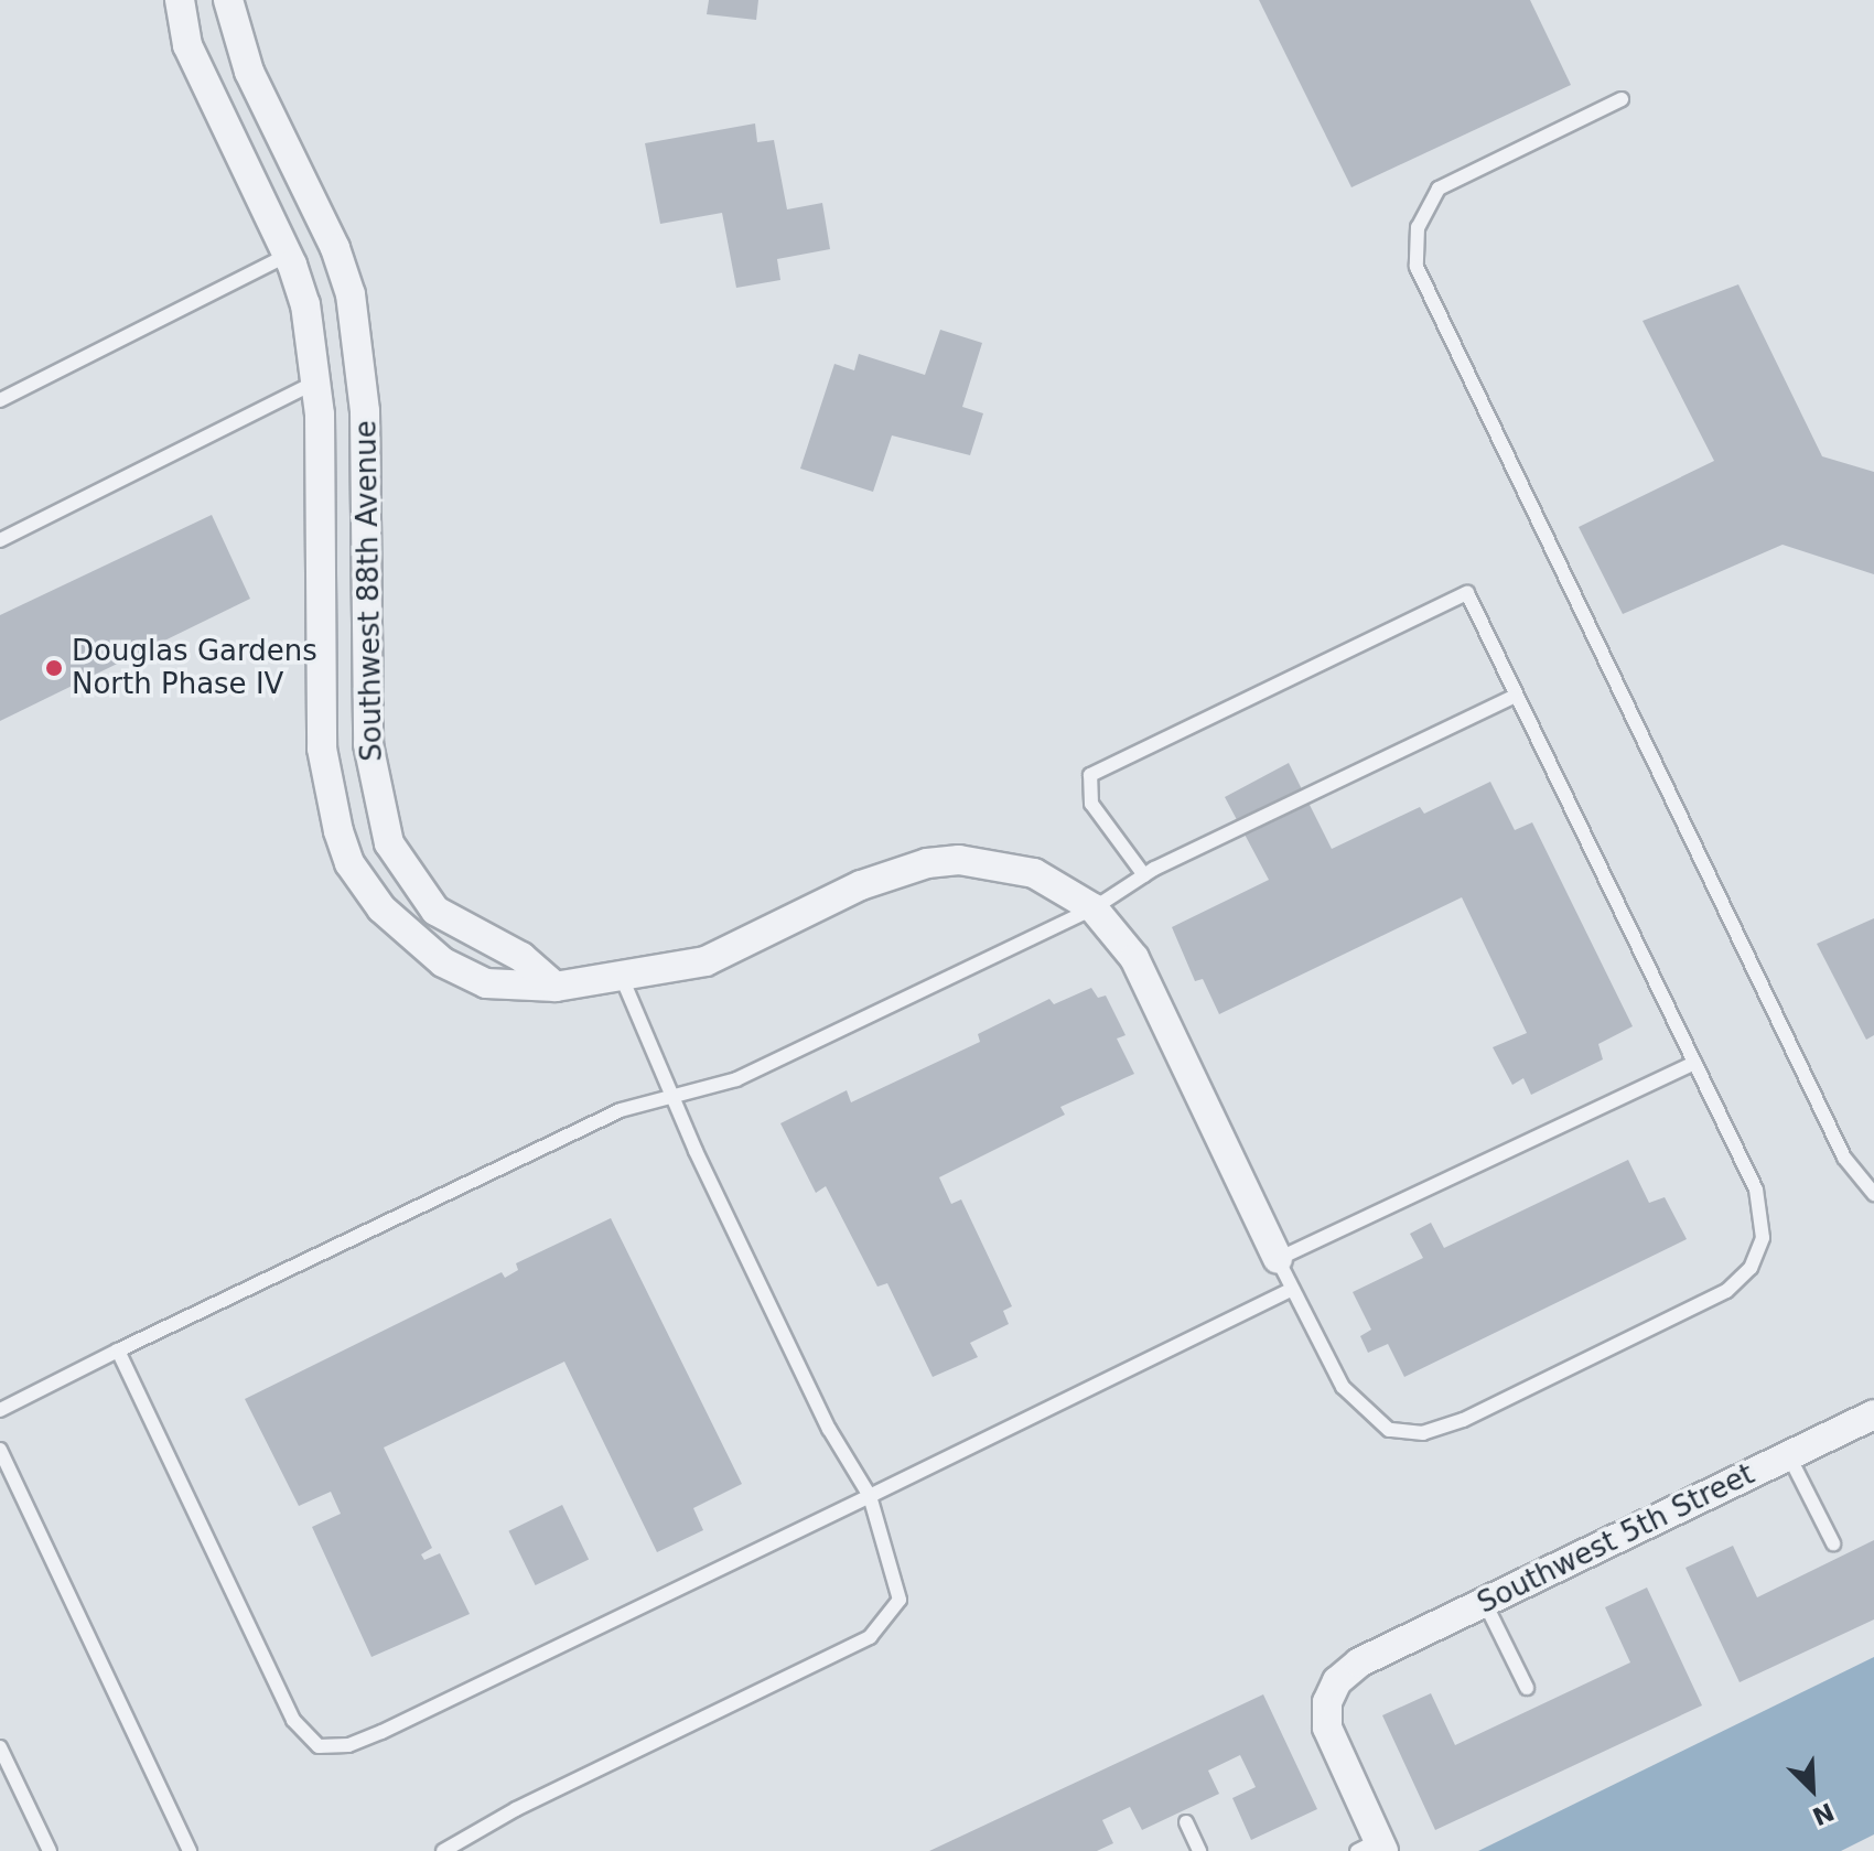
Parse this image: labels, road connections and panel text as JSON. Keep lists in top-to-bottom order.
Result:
{
  "streets": {
    "street": ["Southwest 88th Avenue", "Southwest 5th Street"]
  },
  "places": ["Douglas Gardens North Phase IV"],
  "north": "bottom right"
}
